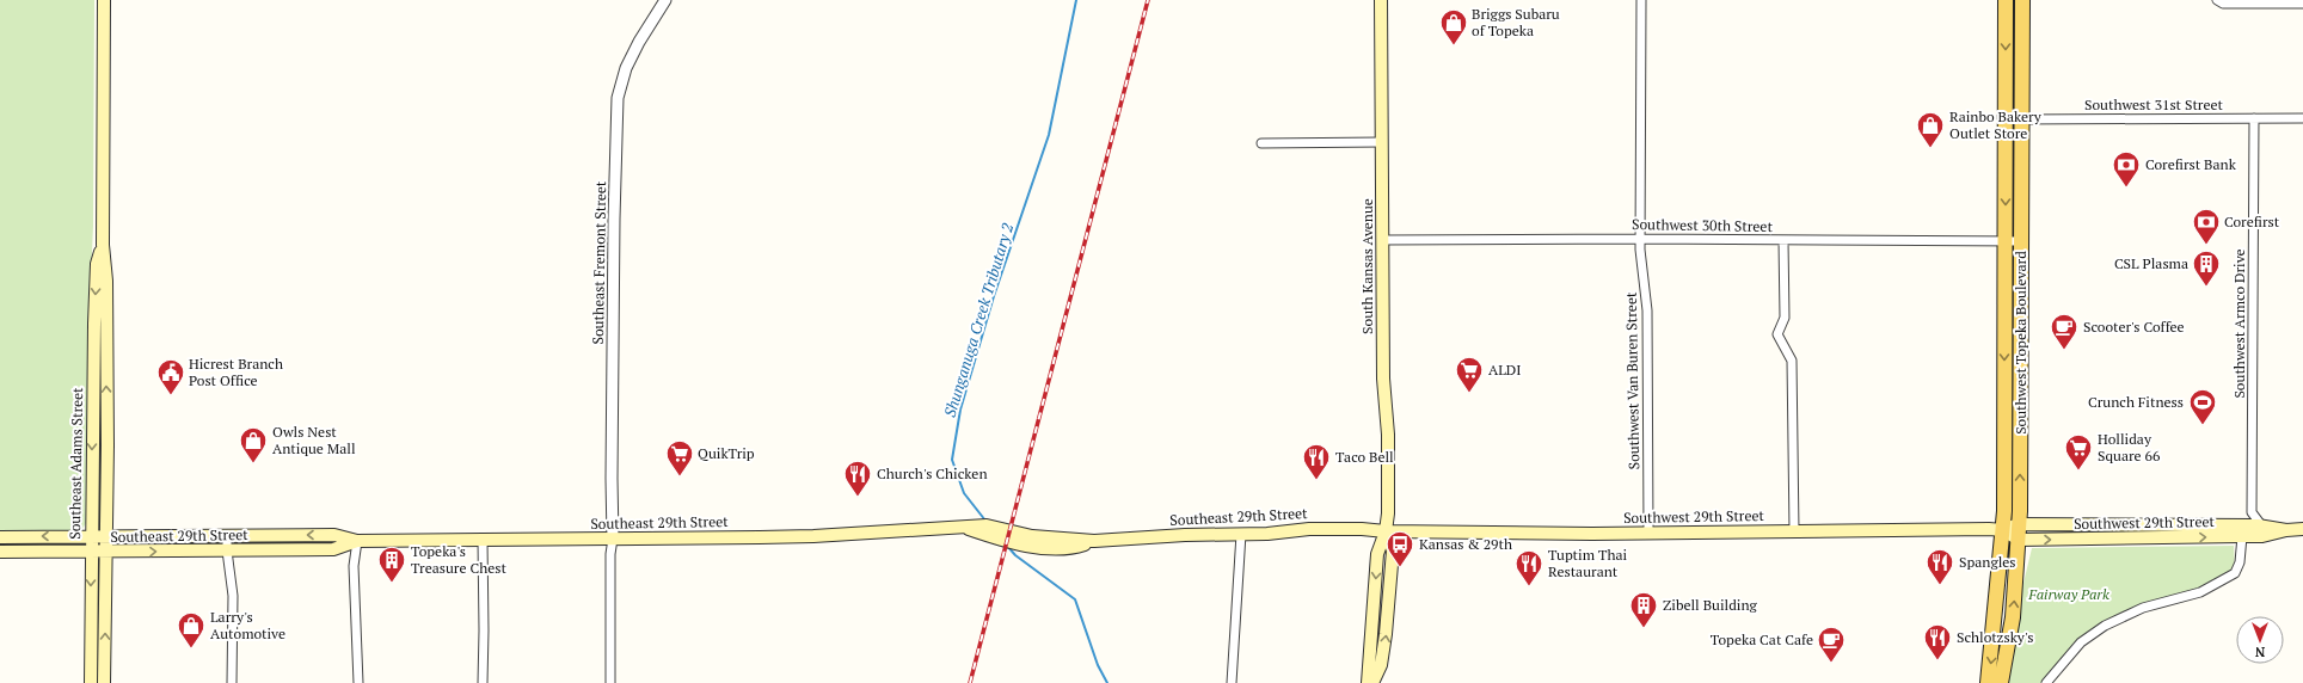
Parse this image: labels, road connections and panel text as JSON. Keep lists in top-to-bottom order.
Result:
{
  "streets": {
    "main road": [
      "South Kansas Avenue",
      "Southwest Topeka Boulevard",
      "Southeast Adams Street",
      "Southeast 29th Street",
      "Southwest 29th Street"
    ],
    "street": [
      "Southwest 31st Street",
      "Southwest 30th Street",
      "Southeast Fremont Street",
      "Southwest Armco Drive",
      "Southwest Van Buren Street"
    ]
  },
  "crossings": [
    ["Southwest 31st Street", "Southwest Armco Drive"],
    ["Southwest 31st Street", "Southwest Topeka Boulevard"],
    ["Southwest 30th Street", "South Kansas Avenue"],
    ["Southwest 30th Street", "Southwest Topeka Boulevard"],
    ["Southwest 30th Street", "Southwest Van Buren Street"],
    ["Southeast Fremont Street", "Southeast 29th Street"],
    ["South Kansas Avenue", "Southeast 29th Street"],
    ["South Kansas Avenue", "Southwest 29th Street"],
    ["Southwest Armco Drive", "Southwest 29th Street"],
    ["Southwest Topeka Boulevard", "Southwest 29th Street"],
    ["Southwest Van Buren Street", "Southwest 29th Street"],
    ["Southeast Adams Street", "Southeast 29th Street"],
    ["Southeast 29th Street", "Southwest 29th Street"]
  ],
  "water": ["Shunganuga Creek Tributary 2"],
  "parks": ["Fairway Park"],
  "places": {
    "shop": [
      "Briggs Subaru of Topeka",
      "Rainbo Bakery Outlet Store",
      "Owls Nest Antique Mall",
      "Larry's Automotive"
    ],
    "bank": ["Corefirst Bank", "Corefirst"],
    "building": ["CSL Plasma", "Topeka's Treasure Chest", "Zibell Building"],
    "cafe": ["Scooter's Coffee", "Topeka Cat Cafe"],
    "supermarket": ["ALDI", "Holliday Square 66", "QuikTrip"],
    "public building": ["Hicrest Branch Post Office"],
    "sports": ["Crunch Fitness"],
    "restaurant": [
      "Taco Bell",
      "Church's Chicken",
      "Spangles",
      "Tuptim Thai Restaurant",
      "Schlotzsky's"
    ],
    "bus stop": ["Kansas & 29th"]
  },
  "north": "bottom"
}
